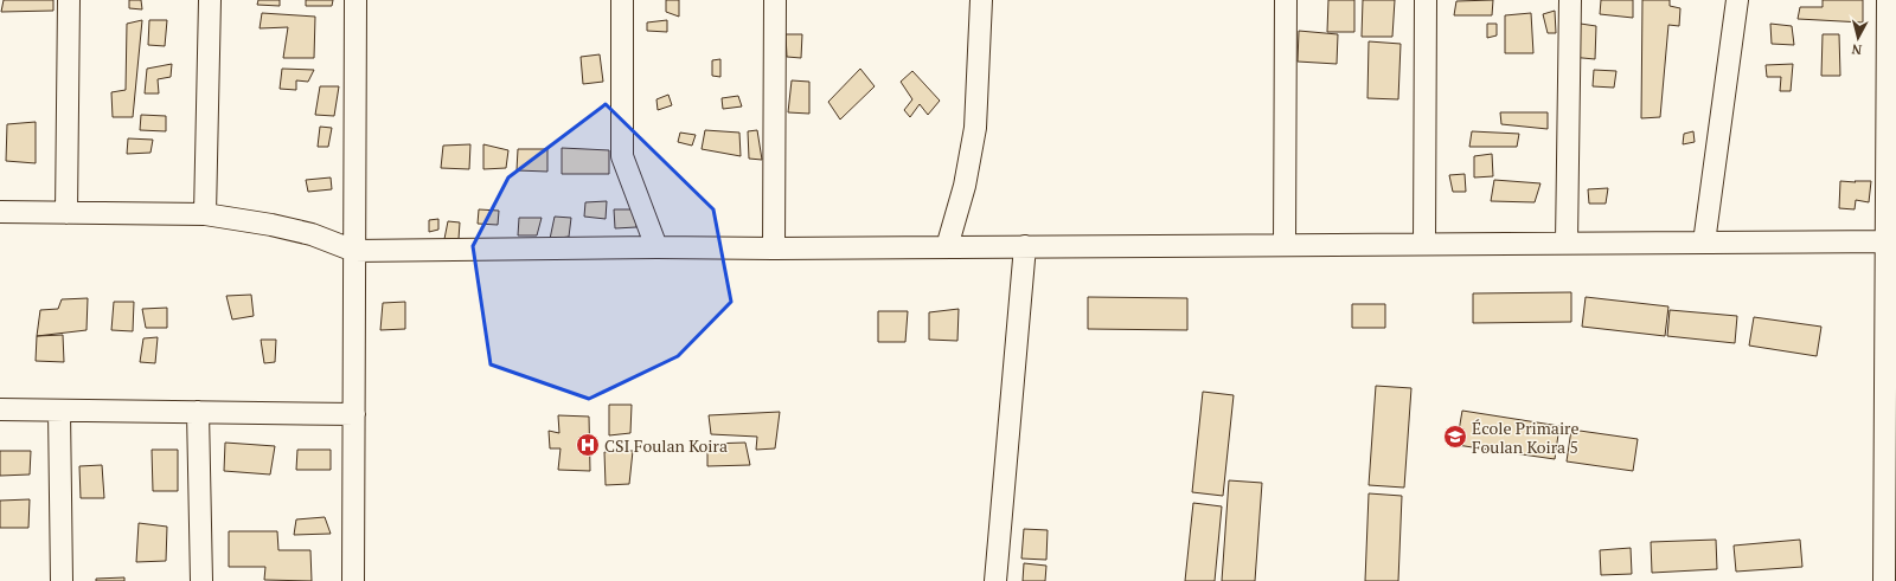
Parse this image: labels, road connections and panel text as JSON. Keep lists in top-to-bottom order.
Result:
{
  "places": {
    "school or university": ["École Primaire Foulan Koira 5"],
    "hospital": ["CSI Foulan Koira"]
  },
  "north": "bottom"
}
